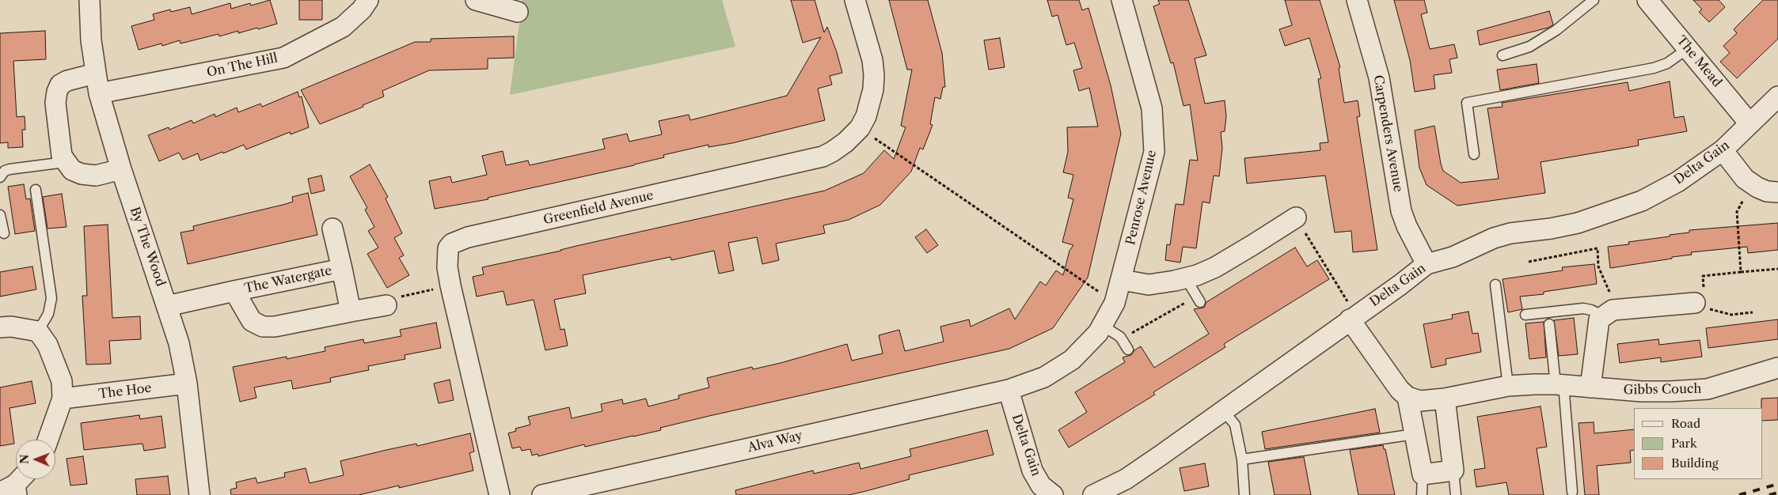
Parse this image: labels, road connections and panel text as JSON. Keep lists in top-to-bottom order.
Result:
{
  "streets": {
    "street": [
      "The Mead",
      "On The Hill",
      "Carpenders Avenue",
      "Delta Gain",
      "Penrose Avenue",
      "Greenfield Avenue",
      "By The Wood",
      "The Watergate",
      "Gibbs Couch",
      "The Hoe",
      "Alva Way"
    ]
  },
  "crossings": [
    ["The Mead", "Delta Gain"],
    ["On The Hill", "By The Wood"],
    ["Carpenders Avenue", "Delta Gain"],
    ["Delta Gain", "Penrose Avenue"],
    ["Delta Gain", "Alva Way"],
    ["Penrose Avenue", "Alva Way"],
    ["By The Wood", "The Watergate"],
    ["By The Wood", "The Hoe"]
  ],
  "legend": ["Road", "Park", "Building"],
  "north": "left"
}
